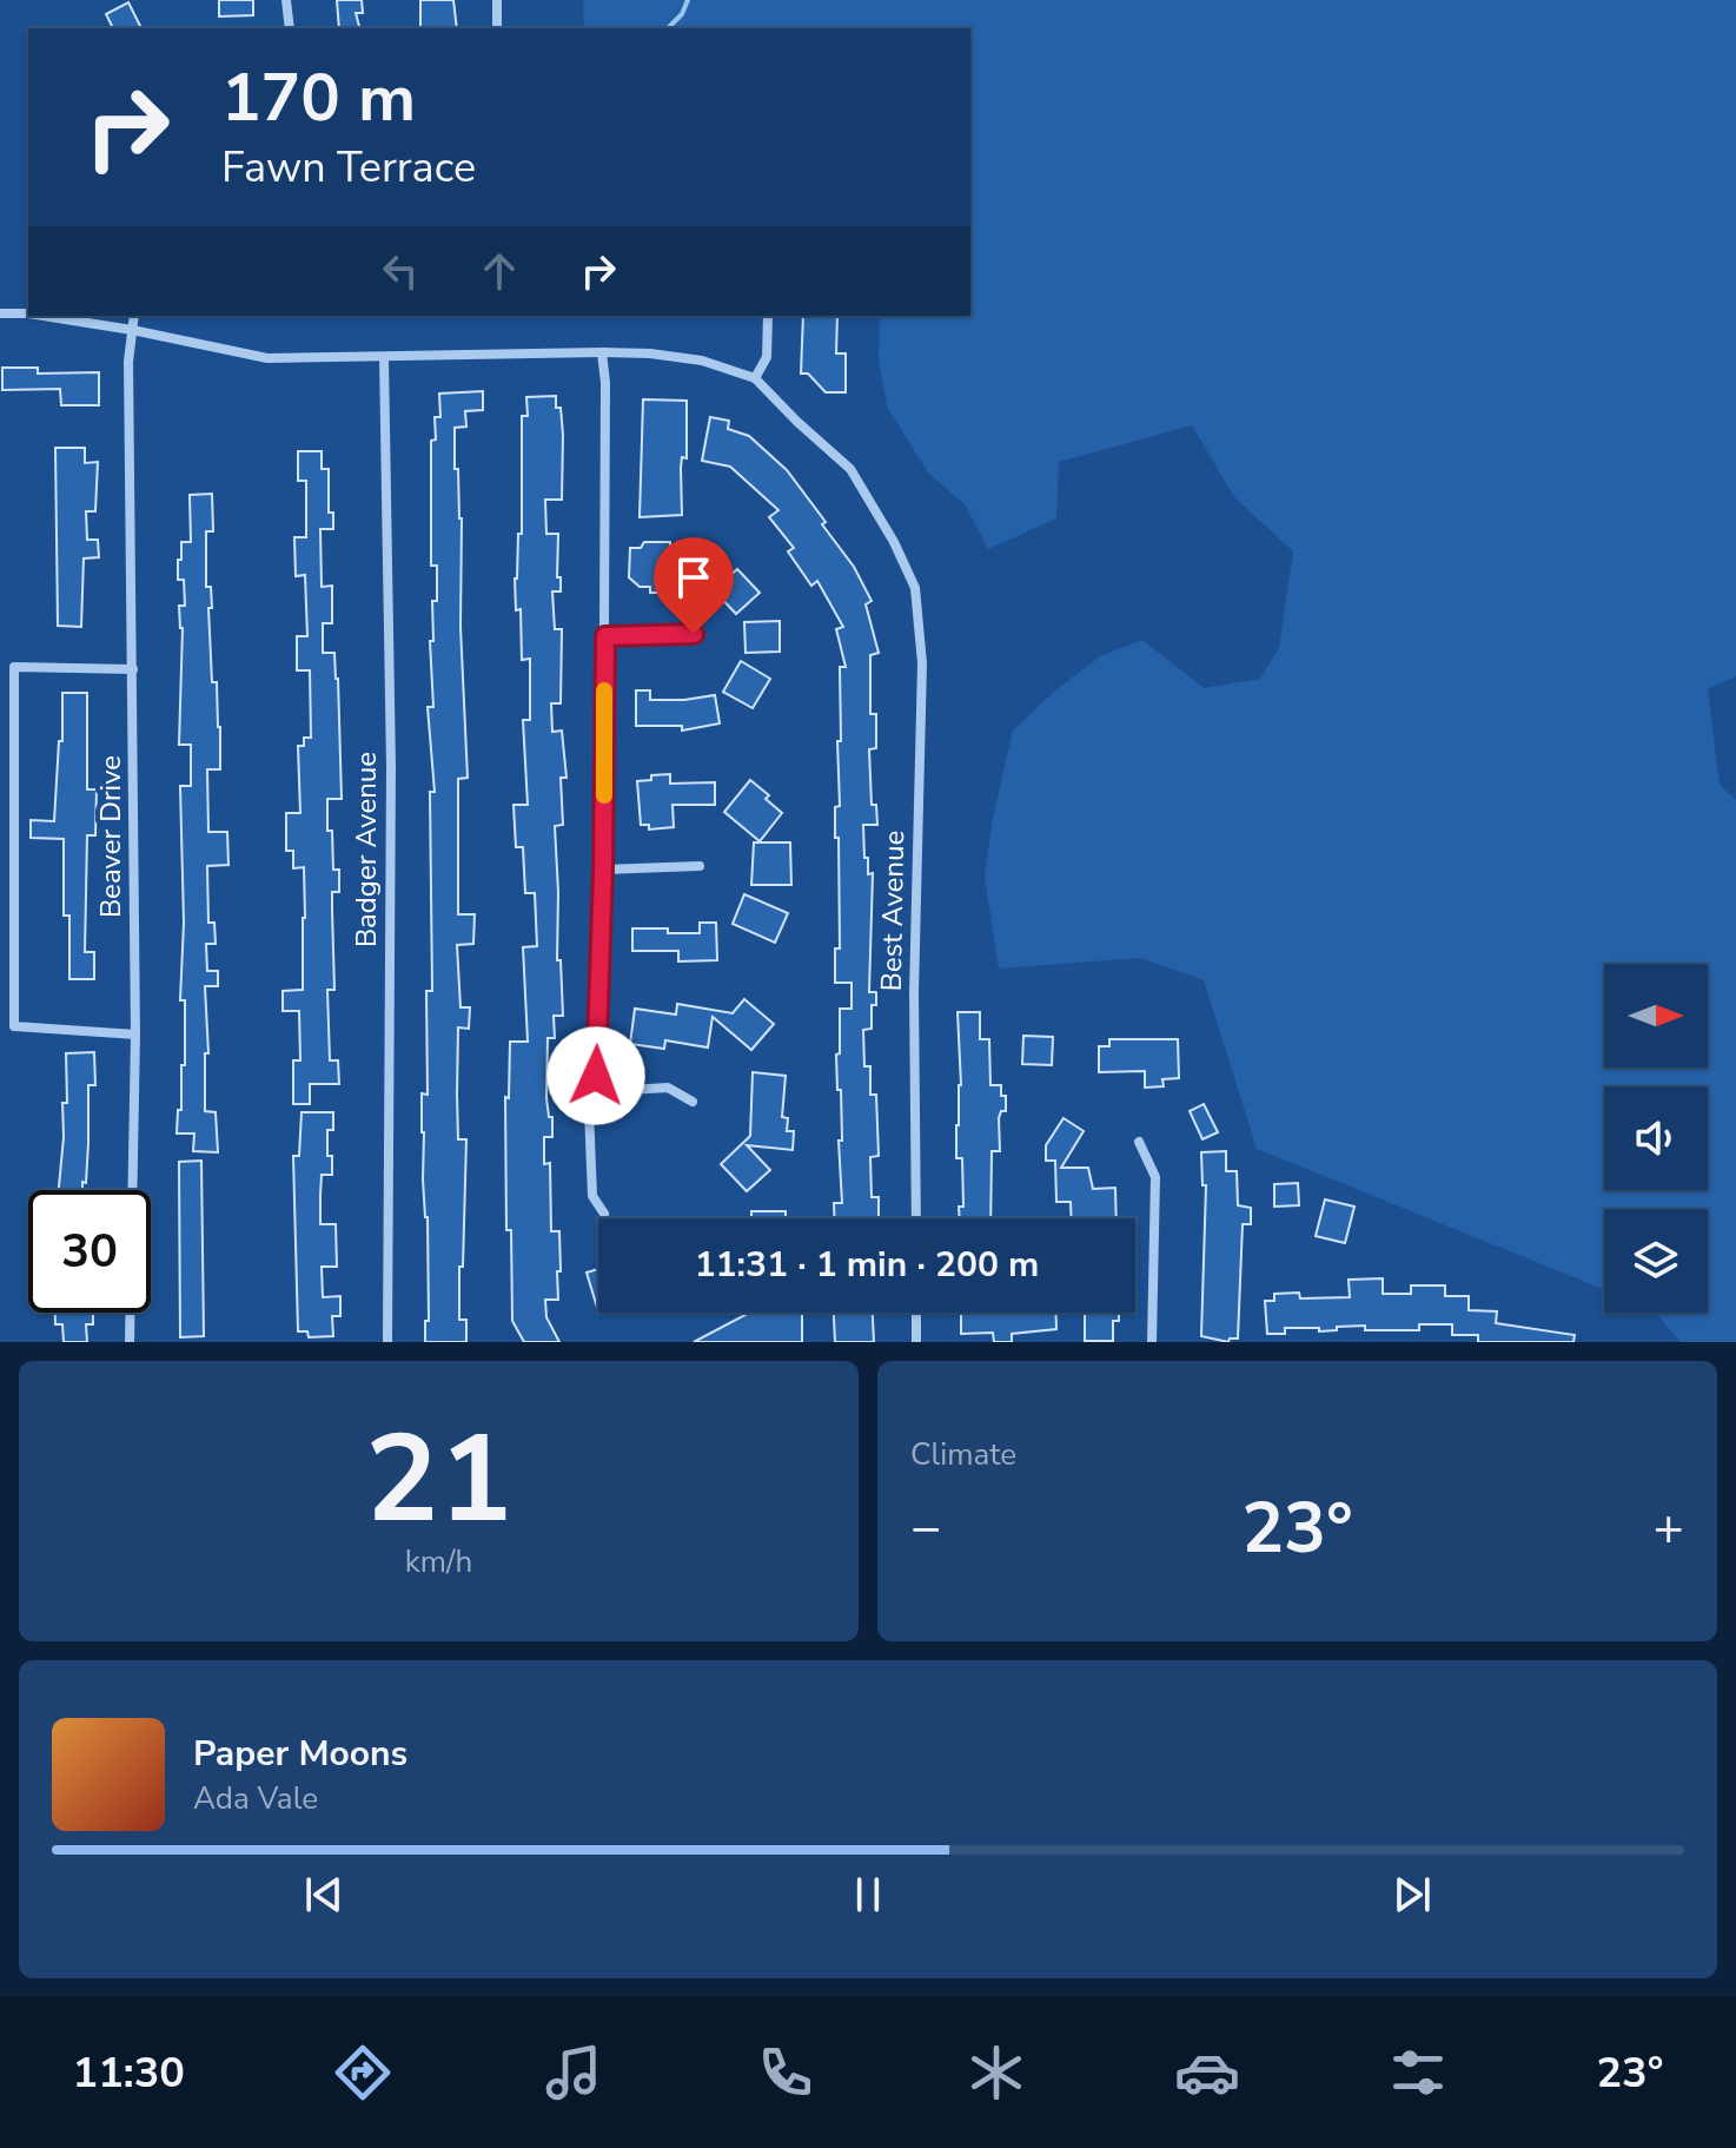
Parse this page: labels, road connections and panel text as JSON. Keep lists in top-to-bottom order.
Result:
{
  "streets": {
    "street": ["Beaver Drive", "Badger Avenue", "Best Avenue"]
  },
  "north": "right",
  "page": {
    "turn": ["170 m", "Fawn Terrace"],
    "limit": "30",
    "trip": "11:31 · 1 min · 200 m",
    "tile": [
      ["21", "km/h"],
      "Climate"
    ],
    "heat": ["−", "23°", "+"],
    "song": ["Paper Moons", "Ada Vale"],
    "tabs": ["11:30", "23°"]
  }
}
